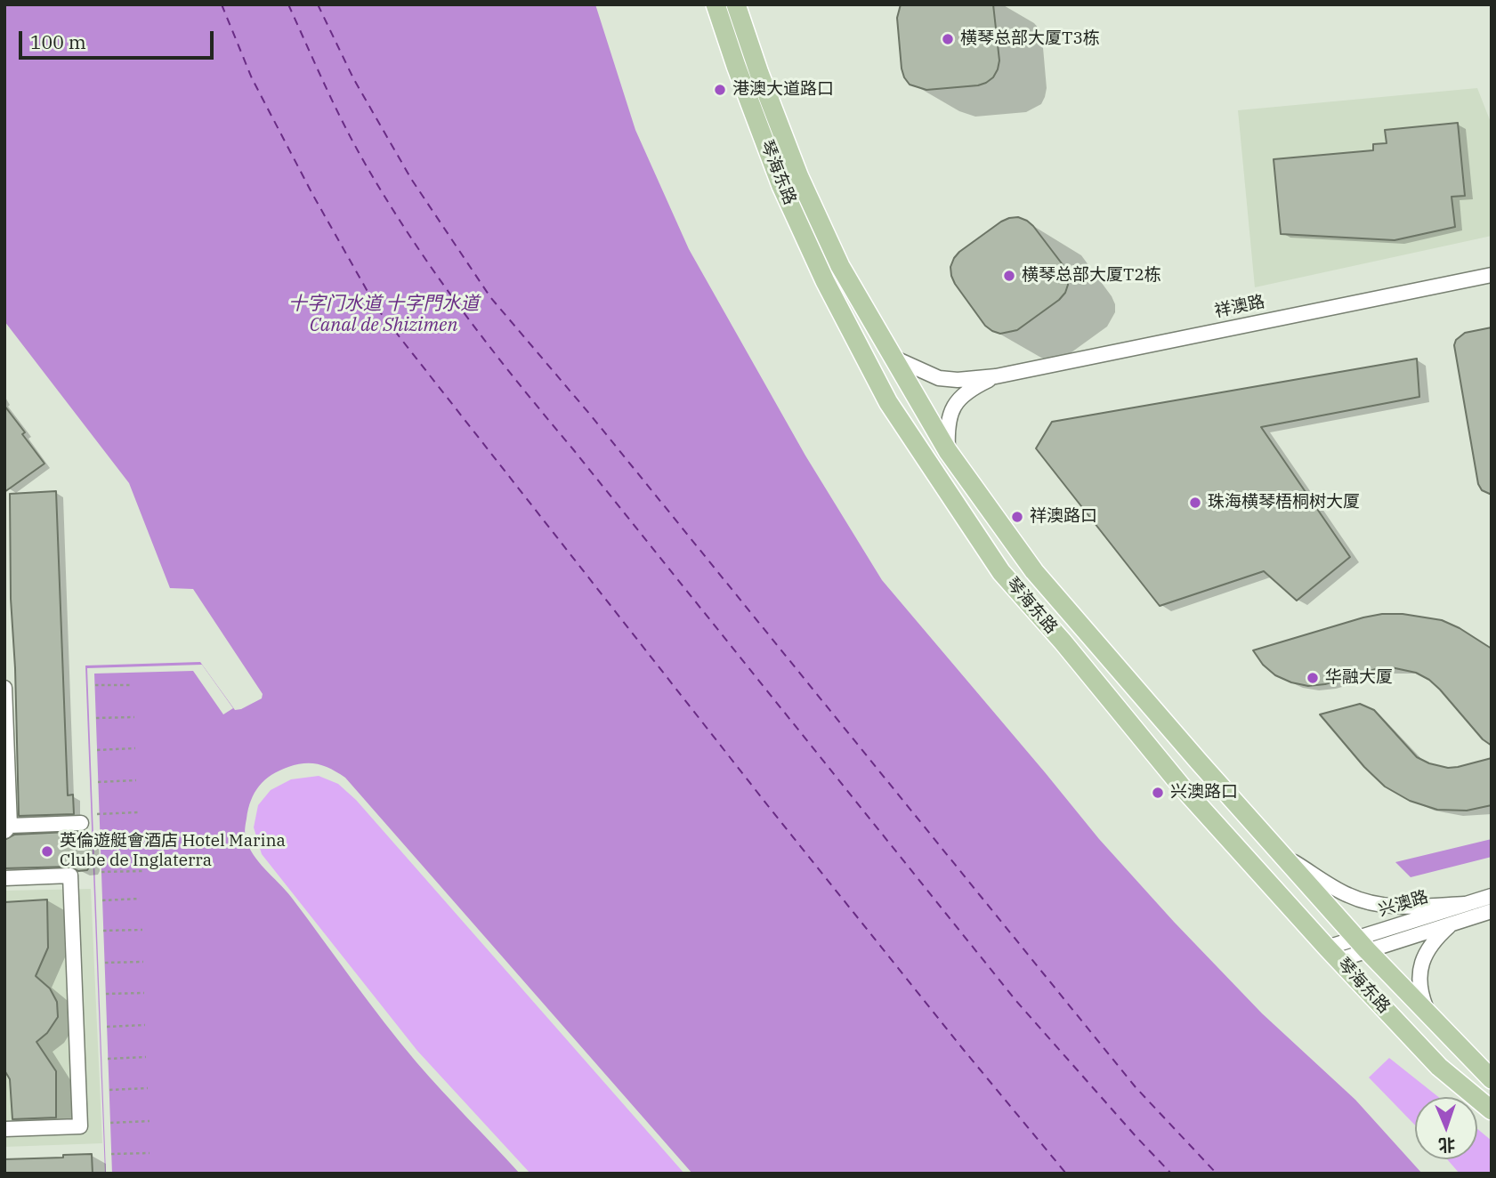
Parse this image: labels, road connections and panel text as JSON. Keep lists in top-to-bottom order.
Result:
{
  "streets": {
    "main road": ["琴海东路"],
    "street": ["祥澳路", "兴澳路"]
  },
  "crossings": [
    ["琴海东路", "祥澳路"],
    ["琴海东路", "兴澳路"]
  ],
  "water": ["十字门水道 十字門水道 Canal de Shizimen"],
  "places": [
    "横琴总部大厦T3栋",
    "港澳大道路口",
    "横琴总部大厦T2栋",
    "珠海横琴梧桐树大厦",
    "祥澳路口",
    "华融大厦",
    "兴澳路口",
    "英倫遊艇會酒店 Hotel Marina Clube de Inglaterra"
  ],
  "scale_bar": "100 m",
  "north": "bottom"
}
